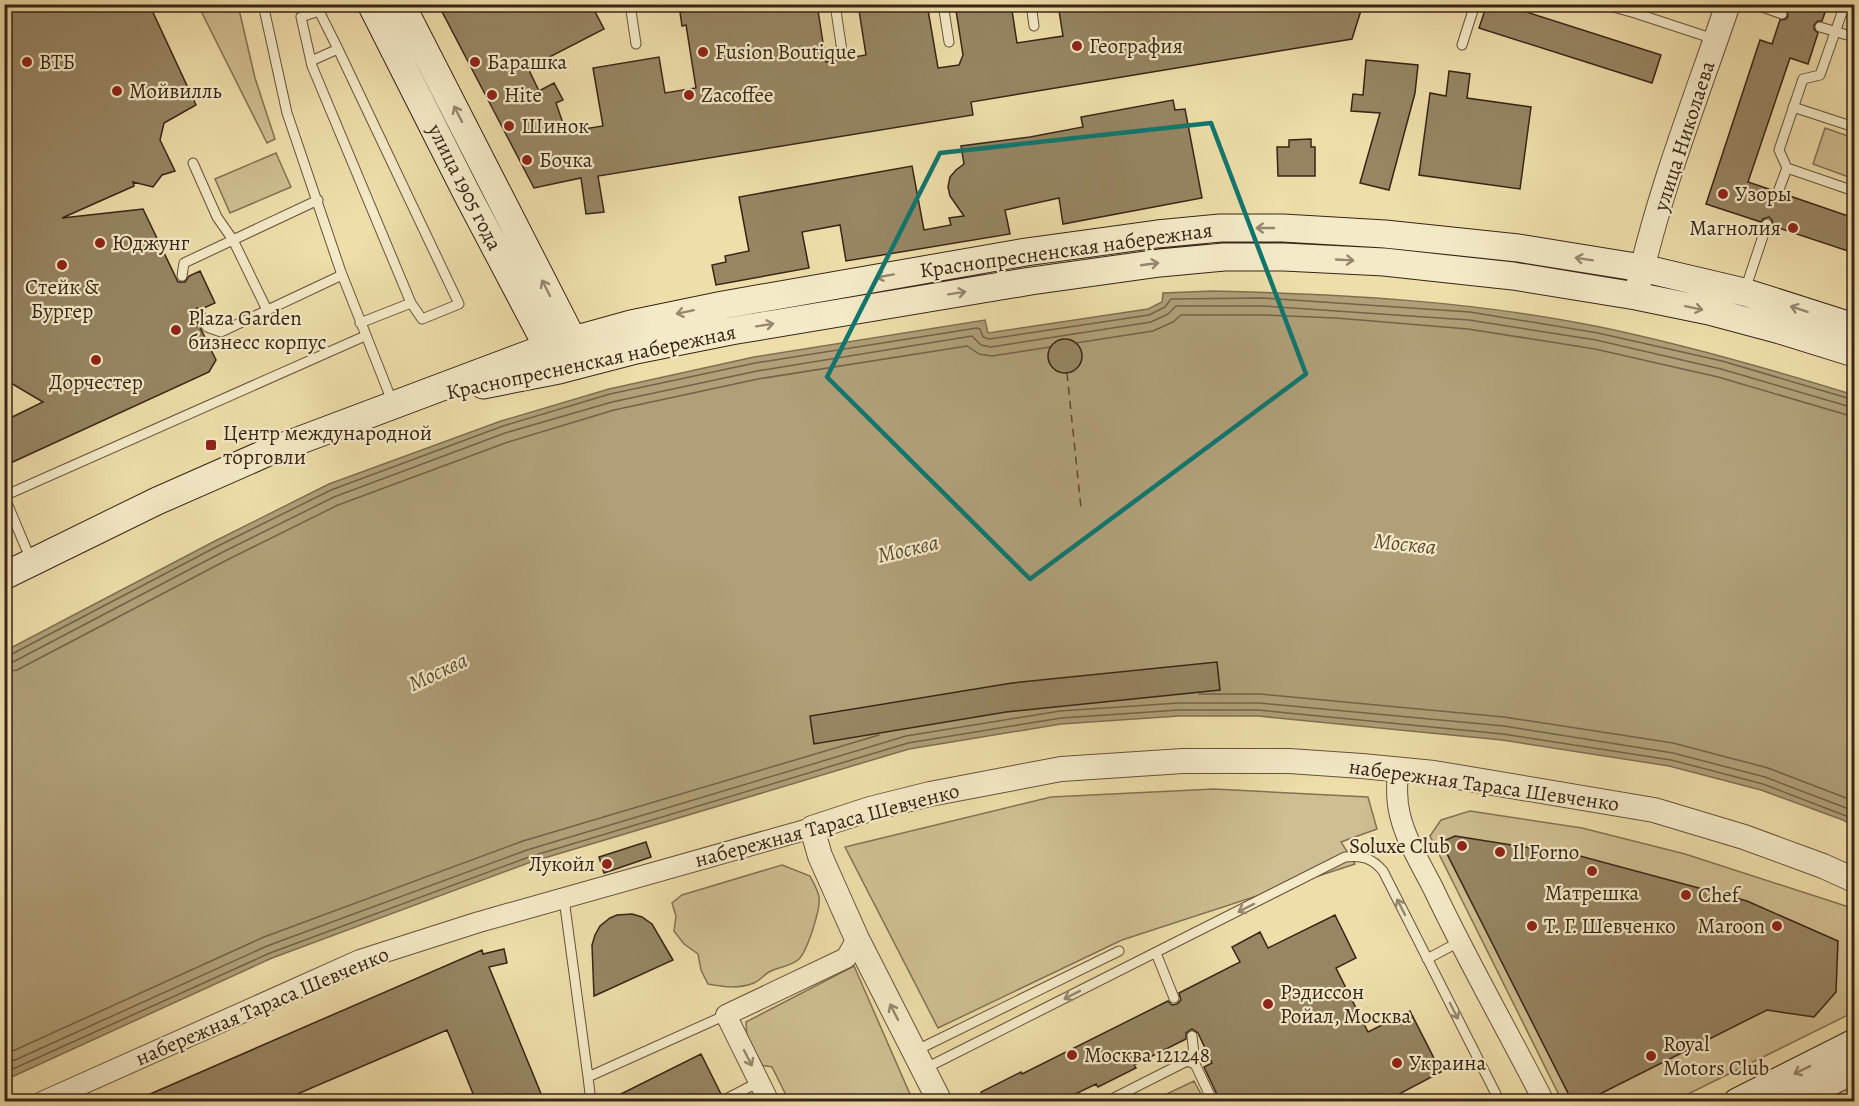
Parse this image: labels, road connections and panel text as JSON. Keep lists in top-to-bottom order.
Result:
{
  "streets": {
    "main road": ["улица 1905 года", "Краснопресненская набережная"],
    "street": ["улица Николаева", "набережная Тараса Шевченко"]
  },
  "crossings": [
    ["улица Николаева", "Краснопресненская набережная"],
    ["улица 1905 года", "Краснопресненская набережная"]
  ],
  "water": ["Москва"],
  "places": {
    "other": [
      "География",
      "Fusion Boutique",
      "ВТБ",
      "Барашка",
      "Мойвилль",
      "Hite",
      "Zacoffee",
      "Шинок",
      "Бочка",
      "Узоры",
      "Магнолия",
      "Юджунг",
      "Стейк & Бургер",
      "Plaza Garden бизнесс корпус",
      "Дорчестер",
      "Soluxe Club",
      "Il Forno",
      "Лукойл",
      "Матрешка",
      "Chef",
      "Т. Г. Шевченко",
      "Maroon",
      "Рэдиссон Ройал, Москва",
      "Москва 121248",
      "Royal Motors Club",
      "Украина"
    ],
    "transit": ["Центр международной торговли"]
  }
}
